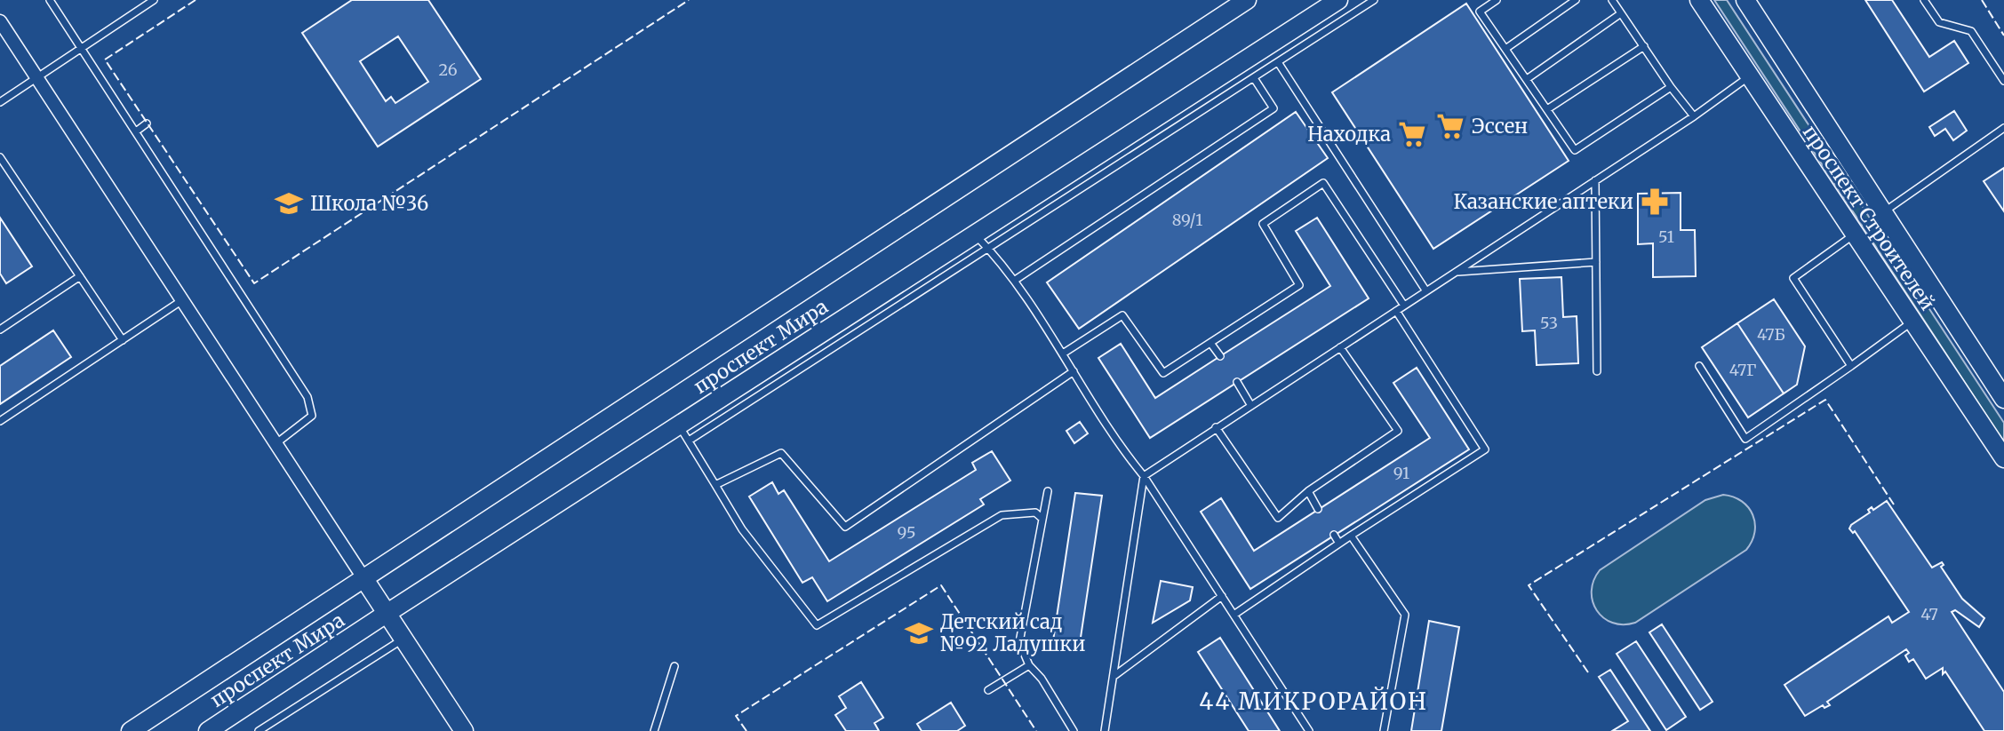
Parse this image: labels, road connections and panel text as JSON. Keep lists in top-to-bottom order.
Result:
{
  "streets": {
    "street": ["проспект Строителей", "проспект Мира"]
  },
  "districts": ["44 МИКРОРАЙОН"],
  "places": {
    "supermarket": ["Эссен", "Находка"],
    "pharmacy": ["Казанские аптеки"],
    "school or university": ["Школа №36", "Детский сад №92 Ладушки"]
  },
  "house_numbers": [
    "26",
    "89/1",
    "51",
    "53",
    "47Б",
    "47Г",
    "91",
    "95",
    "47"
  ]
}
